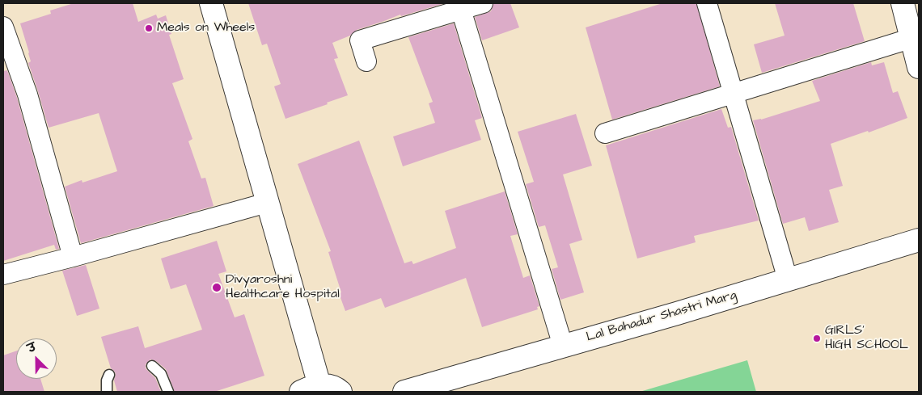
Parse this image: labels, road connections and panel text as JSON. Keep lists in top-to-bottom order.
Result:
{
  "streets": {
    "street": ["Lal Bahadur Shastri Marg"]
  },
  "places": ["Meals on Wheels", "Divyaroshni Healthcare Hospital", "GIRLS' HIGH SCHOOL"],
  "north": "top left"
}
